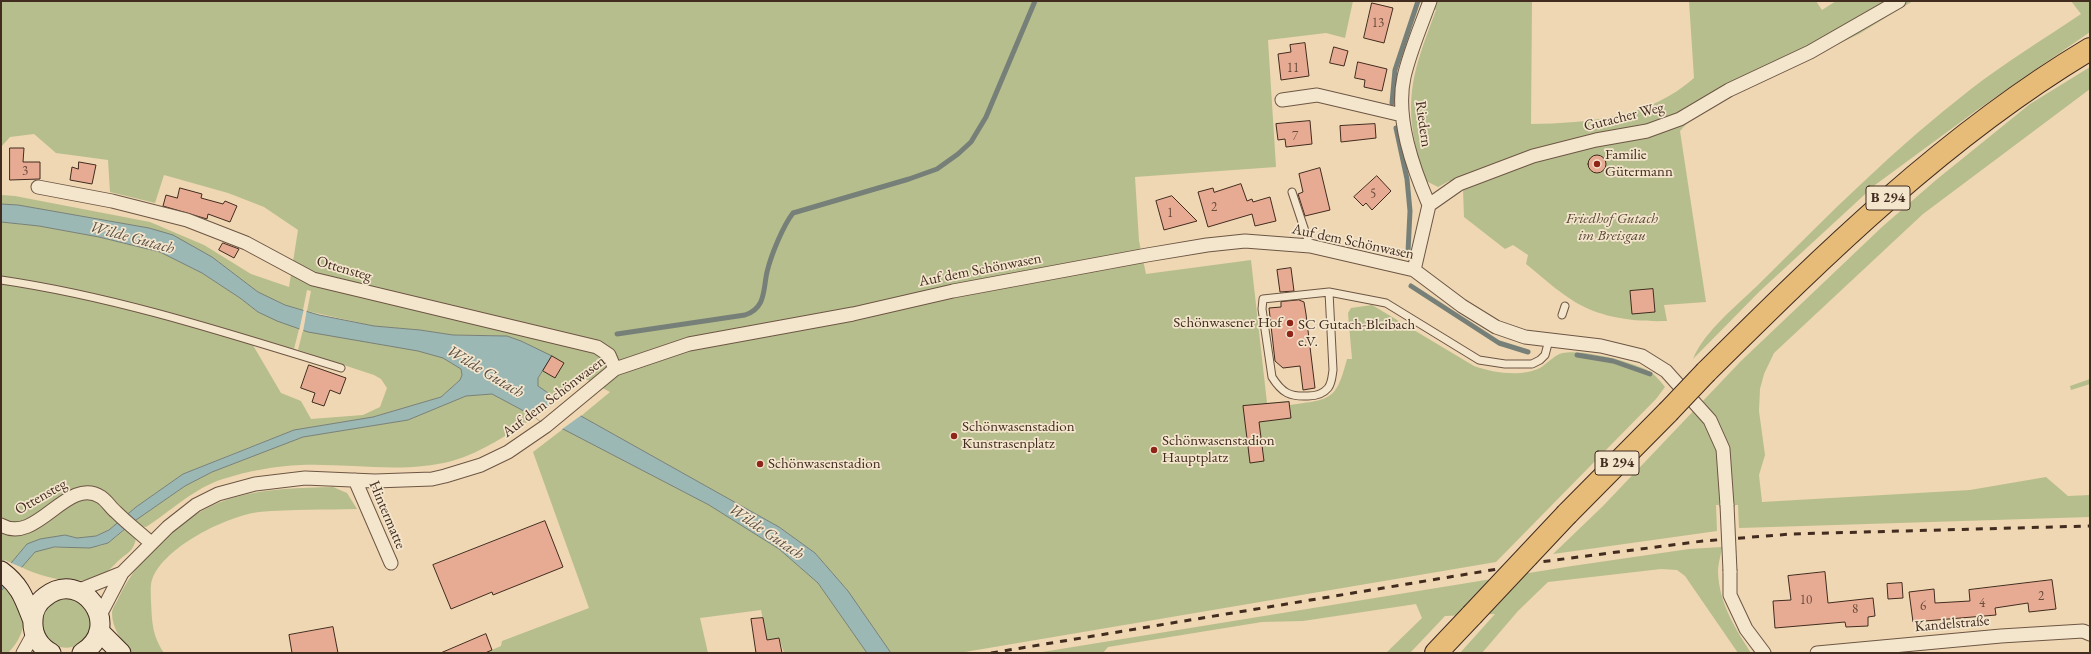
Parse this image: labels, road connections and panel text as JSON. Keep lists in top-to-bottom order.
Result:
{
  "streets": {
    "highway": ["B 294"],
    "street": [
      "Gutacher Weg",
      "Riedern",
      "Auf dem Schönwasen",
      "Ottensteg",
      "Hintermatte",
      "Kandelstraße"
    ]
  },
  "crossings": [
    ["Gutacher Weg", "Riedern"],
    ["Auf dem Schönwasen", "Ottensteg"],
    ["Auf dem Schönwasen", "Hintermatte"]
  ],
  "water": ["Wilde Gutach"],
  "parks": ["Friedhof Gutach im Breisgau"],
  "places": [
    "Familie Gütermann",
    "Schönwasener Hof",
    "SC Gutach-Bleibach e.V.",
    "Schönwasenstadion Kunstrasenplatz",
    "Schönwasenstadion Hauptplatz",
    "Schönwasenstadion"
  ],
  "house_numbers": [
    "13",
    "11",
    "7",
    "3",
    "5",
    "2",
    "1",
    "2",
    "10",
    "4",
    "6",
    "8"
  ]
}
